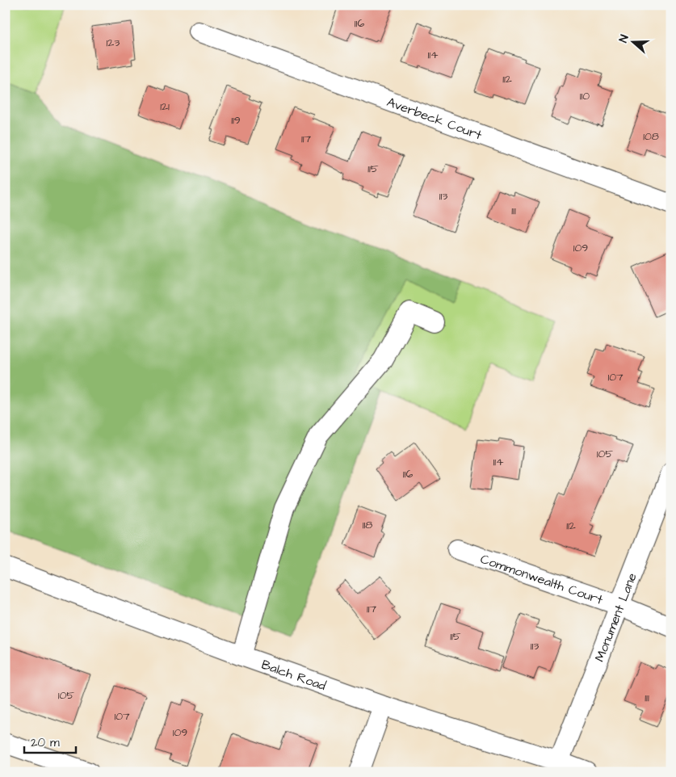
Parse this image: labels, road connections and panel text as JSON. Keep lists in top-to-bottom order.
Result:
{
  "streets": {
    "street": [
      "Averbeck Court",
      "Commonwealth Court",
      "Monument Lane",
      "Balch Road"
    ]
  },
  "crossings": [
    ["Commonwealth Court", "Monument Lane"],
    ["Monument Lane", "Balch Road"]
  ],
  "house_numbers": [
    "116",
    "123",
    "114",
    "112",
    "110",
    "121",
    "119",
    "108",
    "117",
    "115",
    "113",
    "111",
    "109",
    "107",
    "105",
    "114",
    "116",
    "118",
    "112",
    "117",
    "115",
    "113",
    "105",
    "111",
    "107",
    "109"
  ],
  "scale_bar": "20 m",
  "north": "left"
}
